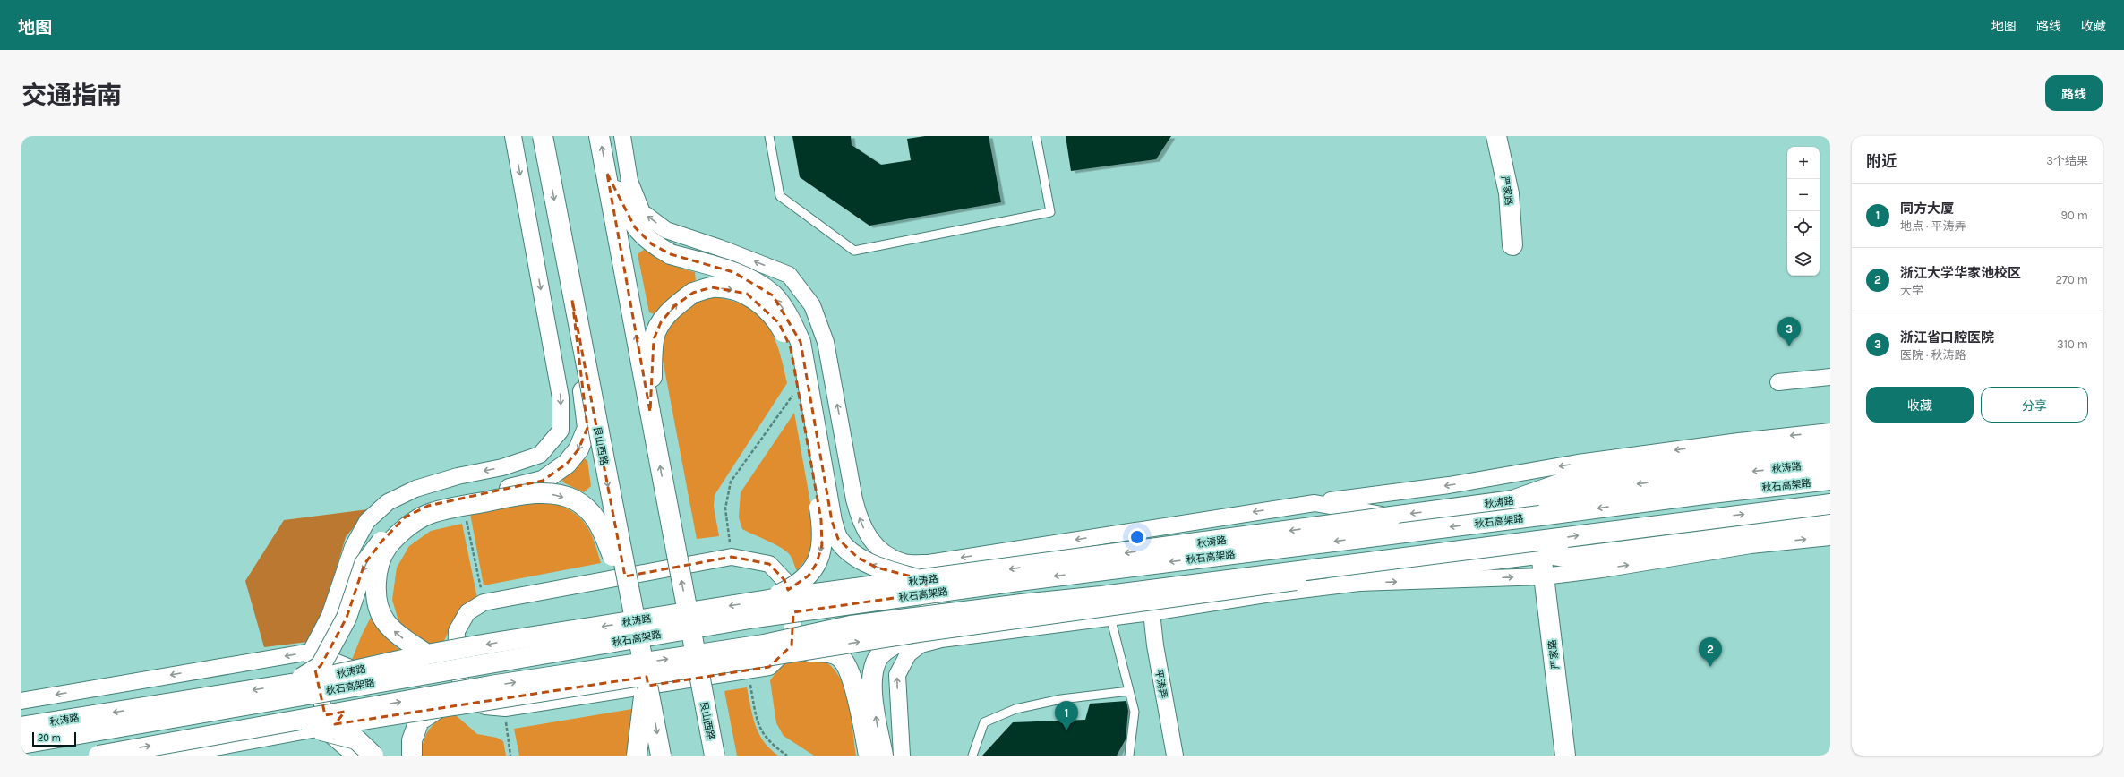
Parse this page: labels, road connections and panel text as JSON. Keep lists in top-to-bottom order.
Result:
{
  "streets": {
    "main road": [
      "严家路",
      "艮山西路",
      "秋涛路",
      "秋石高架路"
    ],
    "street": ["平涛弄"]
  },
  "scale_bar": "20 m",
  "page": {
    "header": "地图",
    "nav": ["地图", "路线", "收藏"],
    "title": "交通指南",
    "buttons": [
      "路线",
      ["收藏", "分享"]
    ],
    "heading": ["附近", "3个结果"],
    "map_buttons": ["+", "−"],
    "list": [
      {
        "mark": "1",
        "name": "同方大厦",
        "note": "地点 · 平涛弄",
        "value": "90 m"
      },
      {
        "mark": "2",
        "name": "浙江大学华家池校区",
        "note": "大学",
        "value": "270 m"
      },
      {
        "mark": "3",
        "name": "浙江省口腔医院",
        "note": "医院 · 秋涛路",
        "value": "310 m"
      }
    ],
    "pins": ["3", "2", "1"],
    "scale": "20 m"
  }
}
